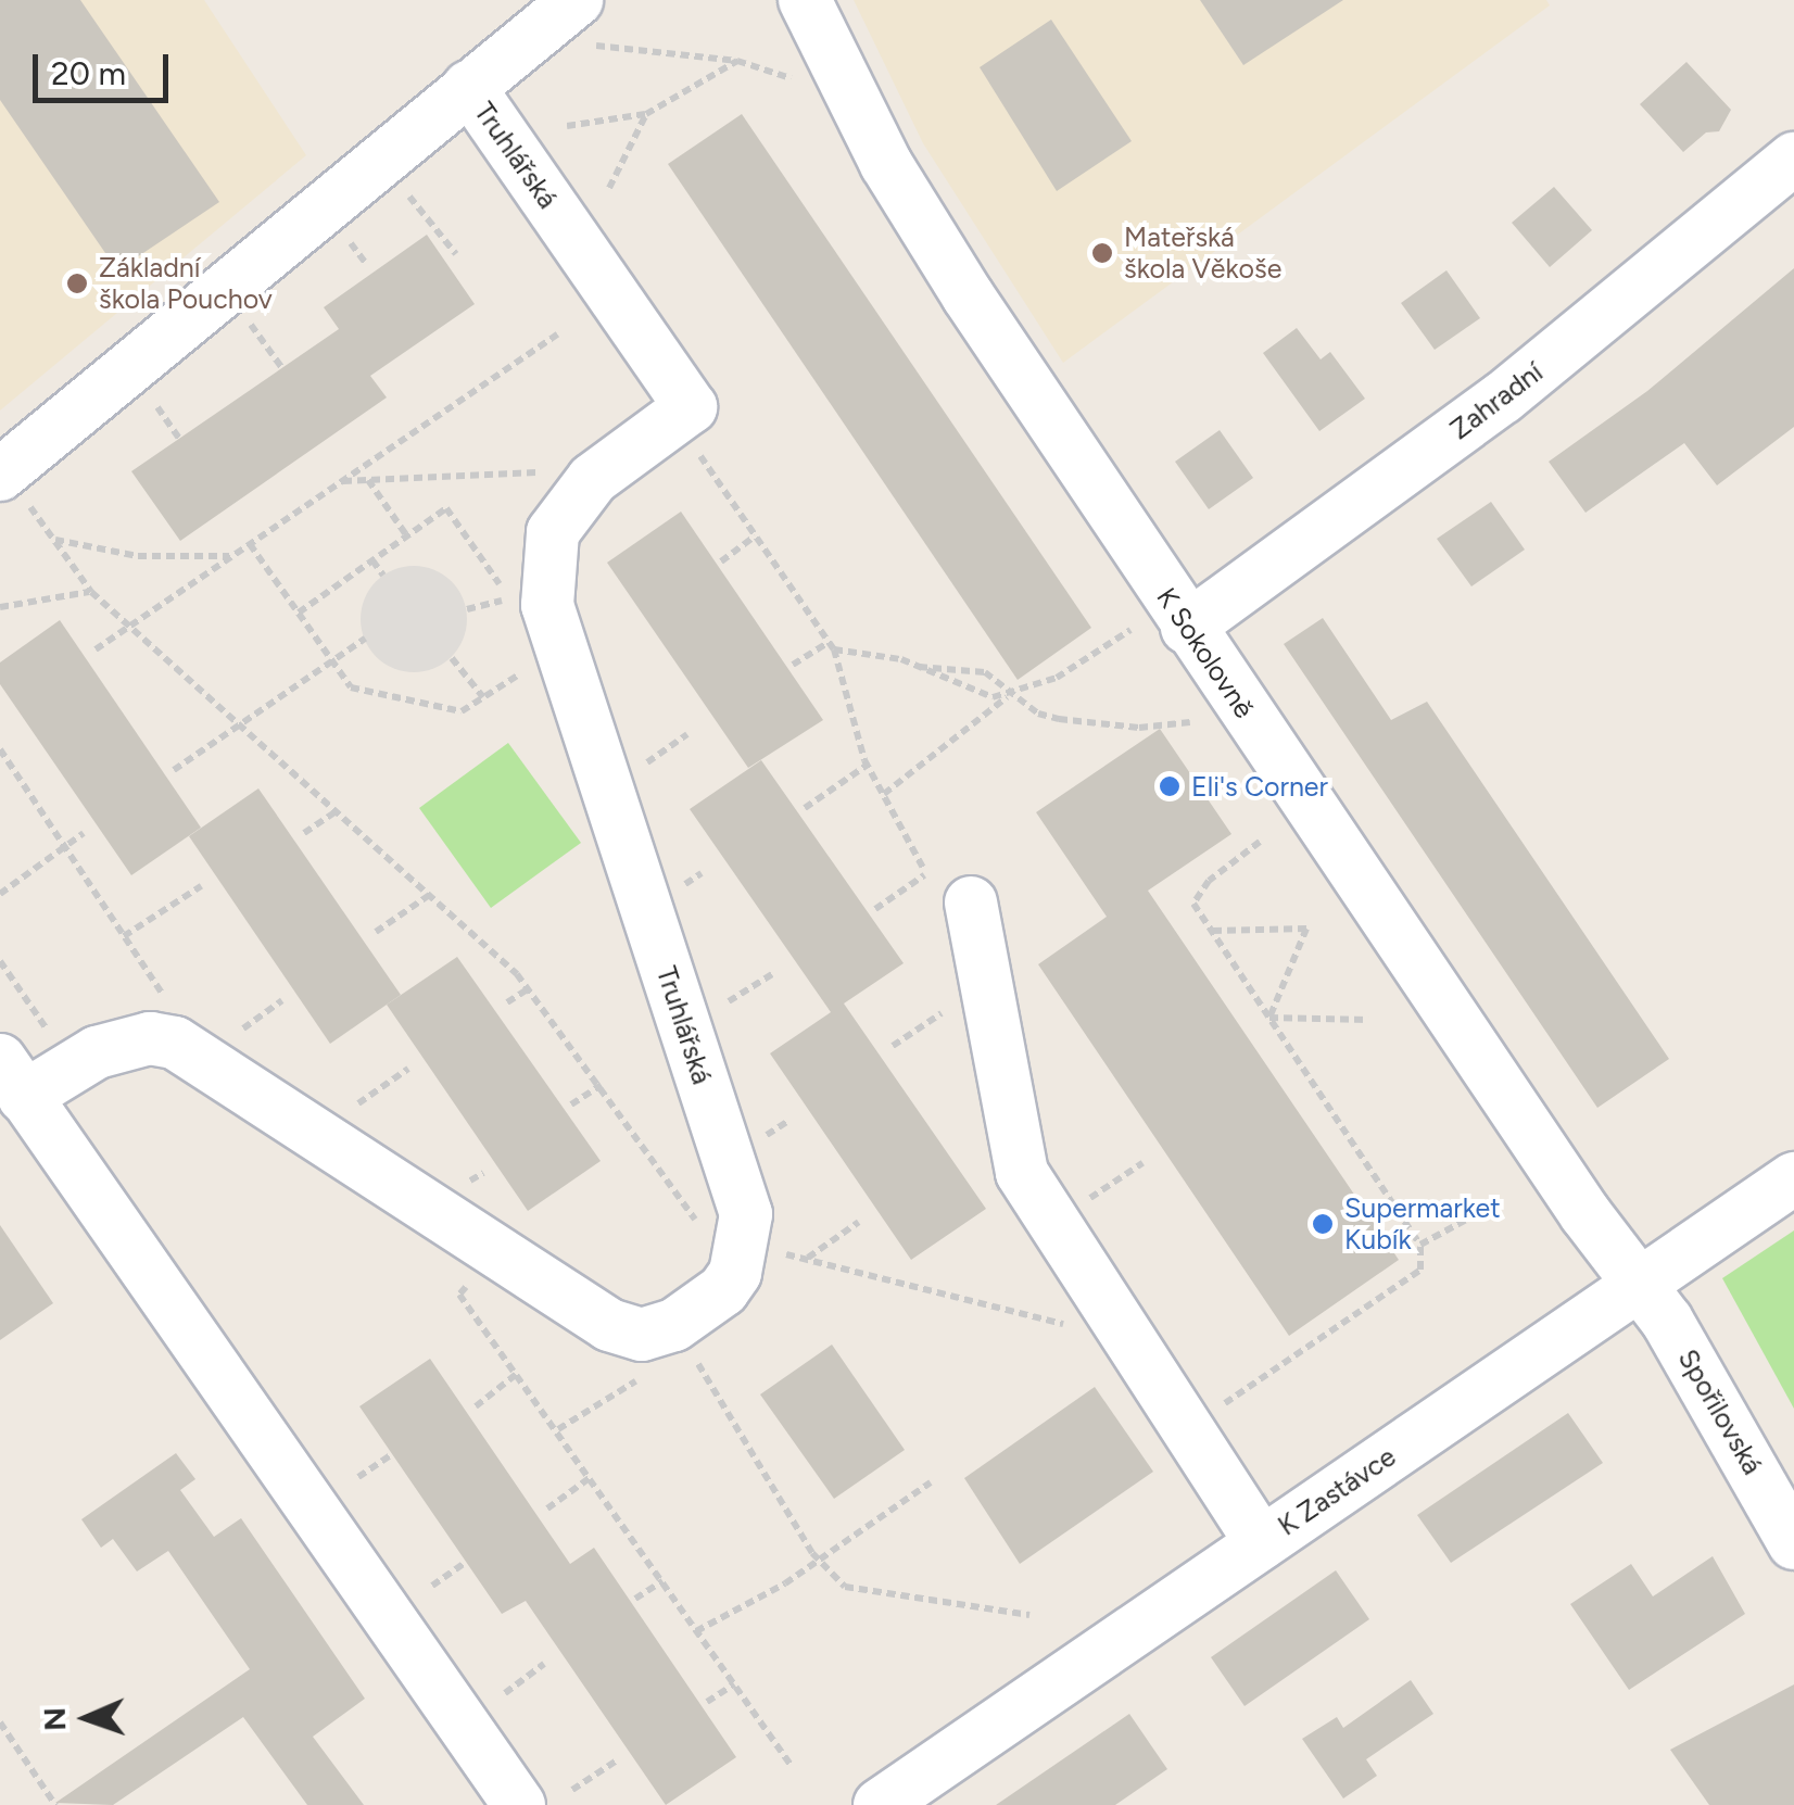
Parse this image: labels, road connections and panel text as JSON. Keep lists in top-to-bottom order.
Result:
{
  "streets": {
    "street": [
      "Truhlářská",
      "Zahradní",
      "K Sokolovně",
      "Spořilovská",
      "K Zastávce"
    ]
  },
  "crossings": [
    ["Zahradní", "K Sokolovně"],
    ["K Sokolovně", "Spořilovská"],
    ["K Sokolovně", "K Zastávce"],
    ["Spořilovská", "K Zastávce"]
  ],
  "places": [
    "Mateřská škola Věkoše",
    "Základní škola Pouchov",
    "Eli's Corner",
    "Supermarket Kubík"
  ],
  "scale_bar": "20 m",
  "north": "left"
}
